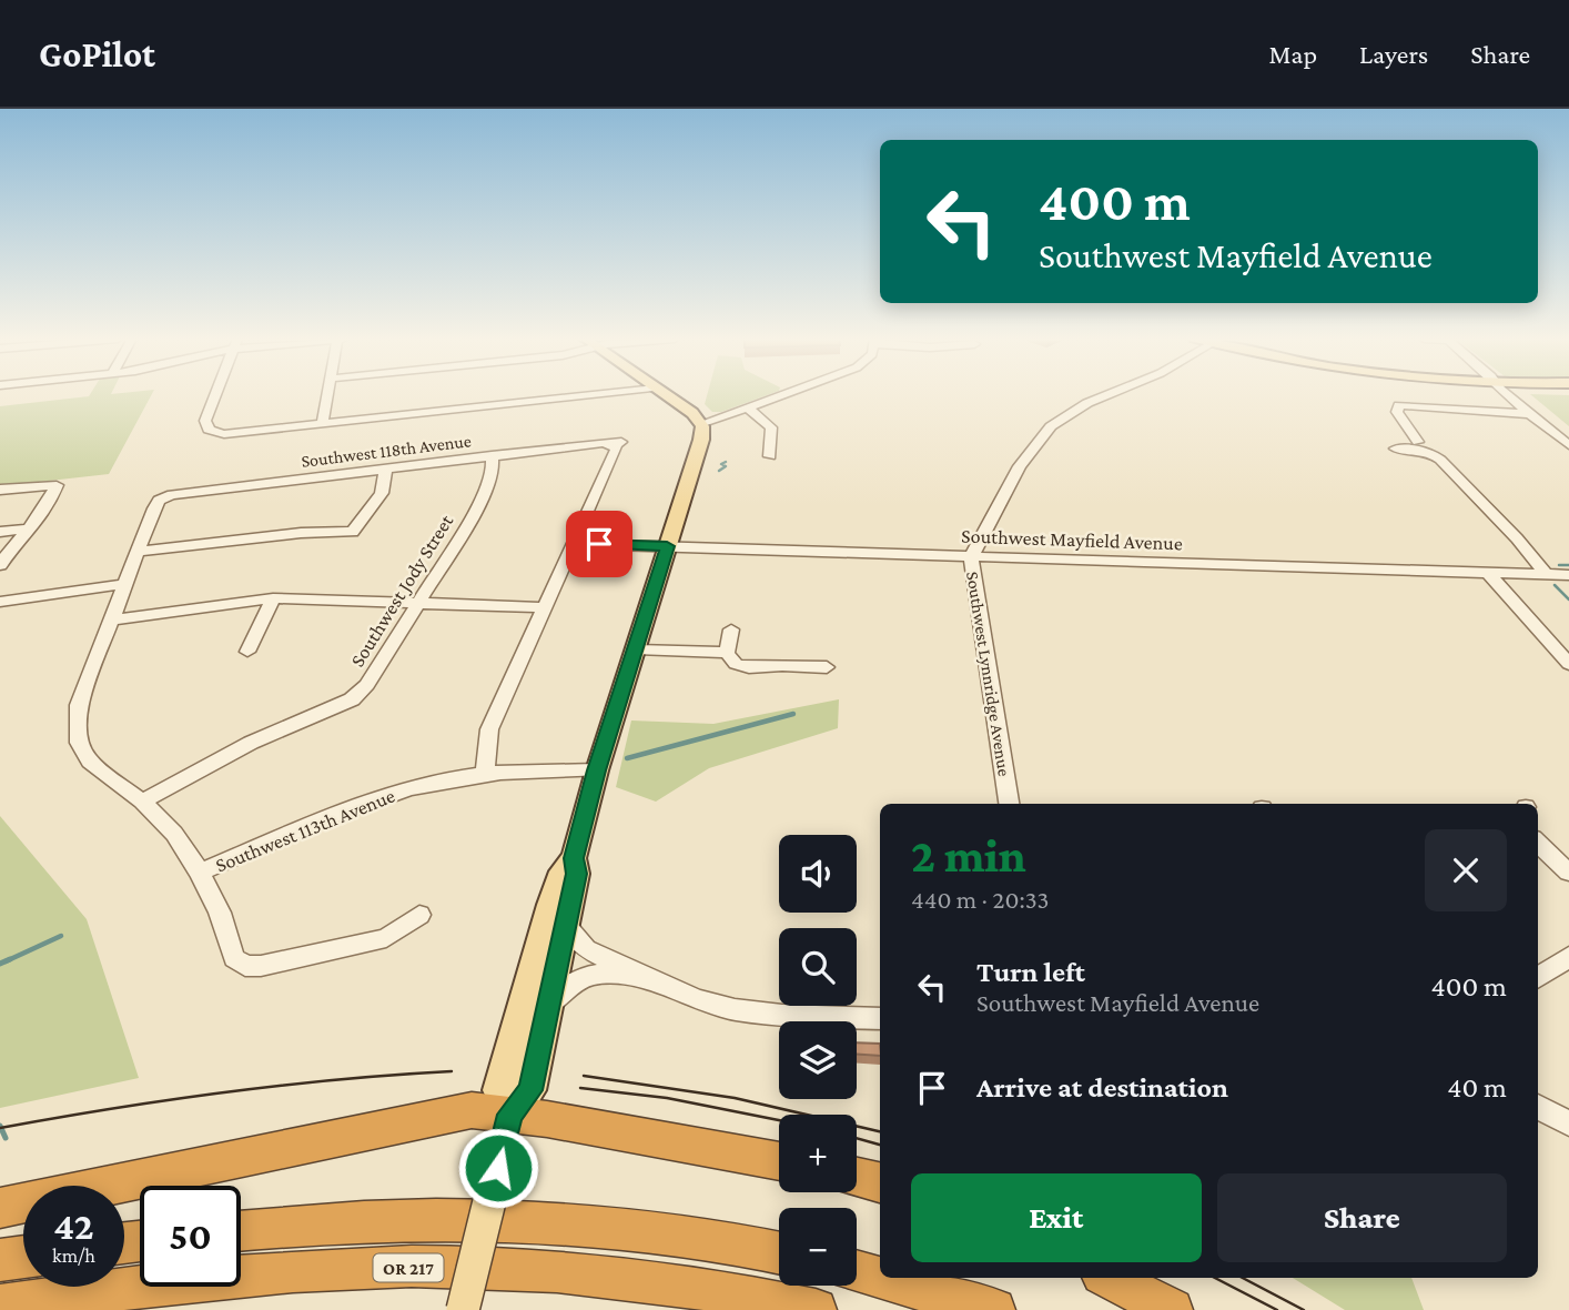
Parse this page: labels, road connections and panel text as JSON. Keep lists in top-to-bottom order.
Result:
{
  "streets": {
    "highway": ["OR 217"],
    "street": [
      "Southwest 118th Avenue",
      "Southwest Mayfield Avenue",
      "Southwest Jody Street",
      "Southwest Lynnridge Avenue",
      "Southwest 113th Avenue"
    ]
  },
  "crossings": [
    ["Southwest 118th Avenue", "Southwest Mayfield Avenue"],
    ["Southwest 118th Avenue", "Southwest Jody Street"],
    ["Southwest Mayfield Avenue", "Southwest Lynnridge Avenue"]
  ],
  "page": {
    "header": "GoPilot",
    "nav": ["Map", "Layers", "Share"],
    "turn": ["400 m", "Southwest Mayfield Avenue"],
    "heading": ["2 min", "440 m · 20:33"],
    "map_buttons": ["+", "−"],
    "list": [
      {
        "name": "Turn left",
        "note": "Southwest Mayfield Avenue",
        "value": "400 m"
      },
      {
        "name": "Arrive at destination",
        "value": "40 m"
      }
    ],
    "buttons": ["Exit", "Share"],
    "speed": "42 km/h",
    "limit": "50"
  }
}
